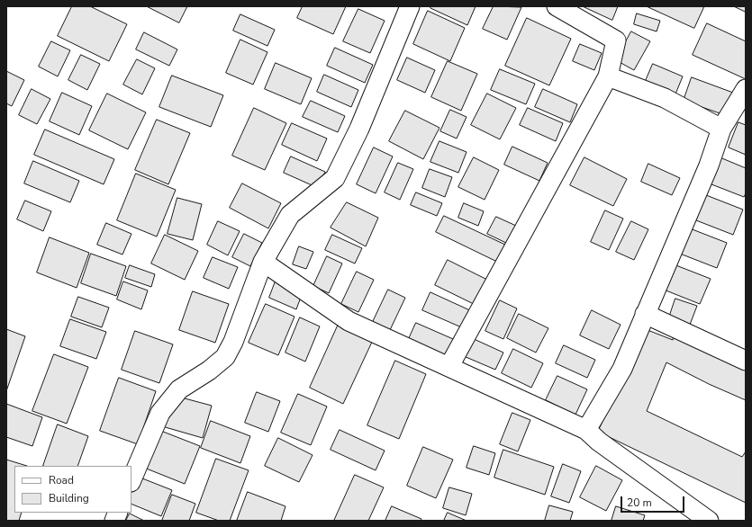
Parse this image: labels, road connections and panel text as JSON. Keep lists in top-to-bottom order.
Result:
{
  "legend": ["Road", "Building"],
  "scale_bar": "20 m"
}
